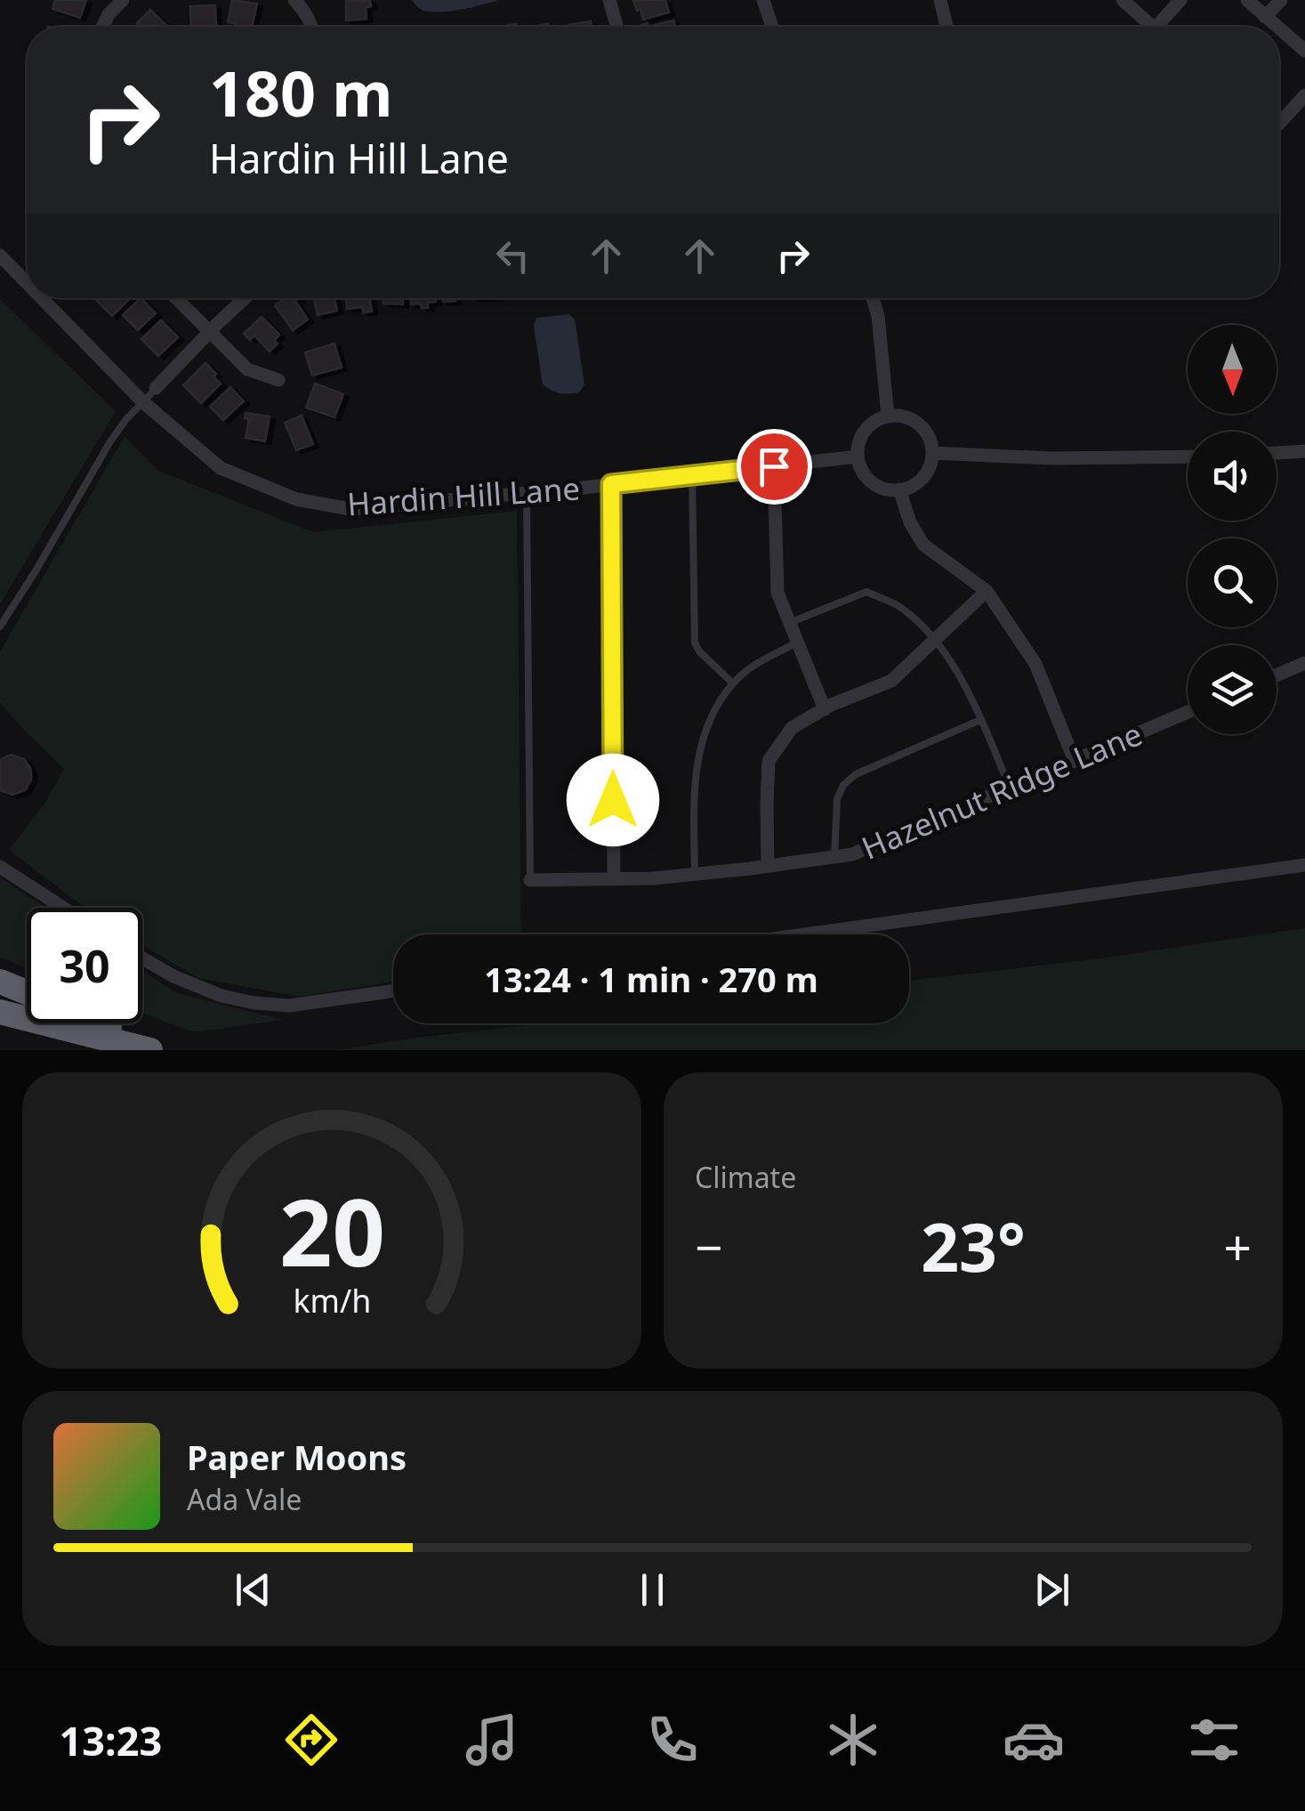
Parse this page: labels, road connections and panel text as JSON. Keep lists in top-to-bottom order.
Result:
{
  "streets": {
    "street": ["Hardin Hill Lane", "Hazelnut Ridge Lane"]
  },
  "north": "bottom",
  "page": {
    "turn": ["180 m", "Hardin Hill Lane"],
    "limit": "30",
    "trip": "13:24 · 1 min · 270 m",
    "tile": "Climate",
    "heat": ["−", "23°", "+"],
    "song": ["Paper Moons", "Ada Vale"],
    "tabs": "13:23",
    "gauge": ["20", "km/h"]
  }
}
